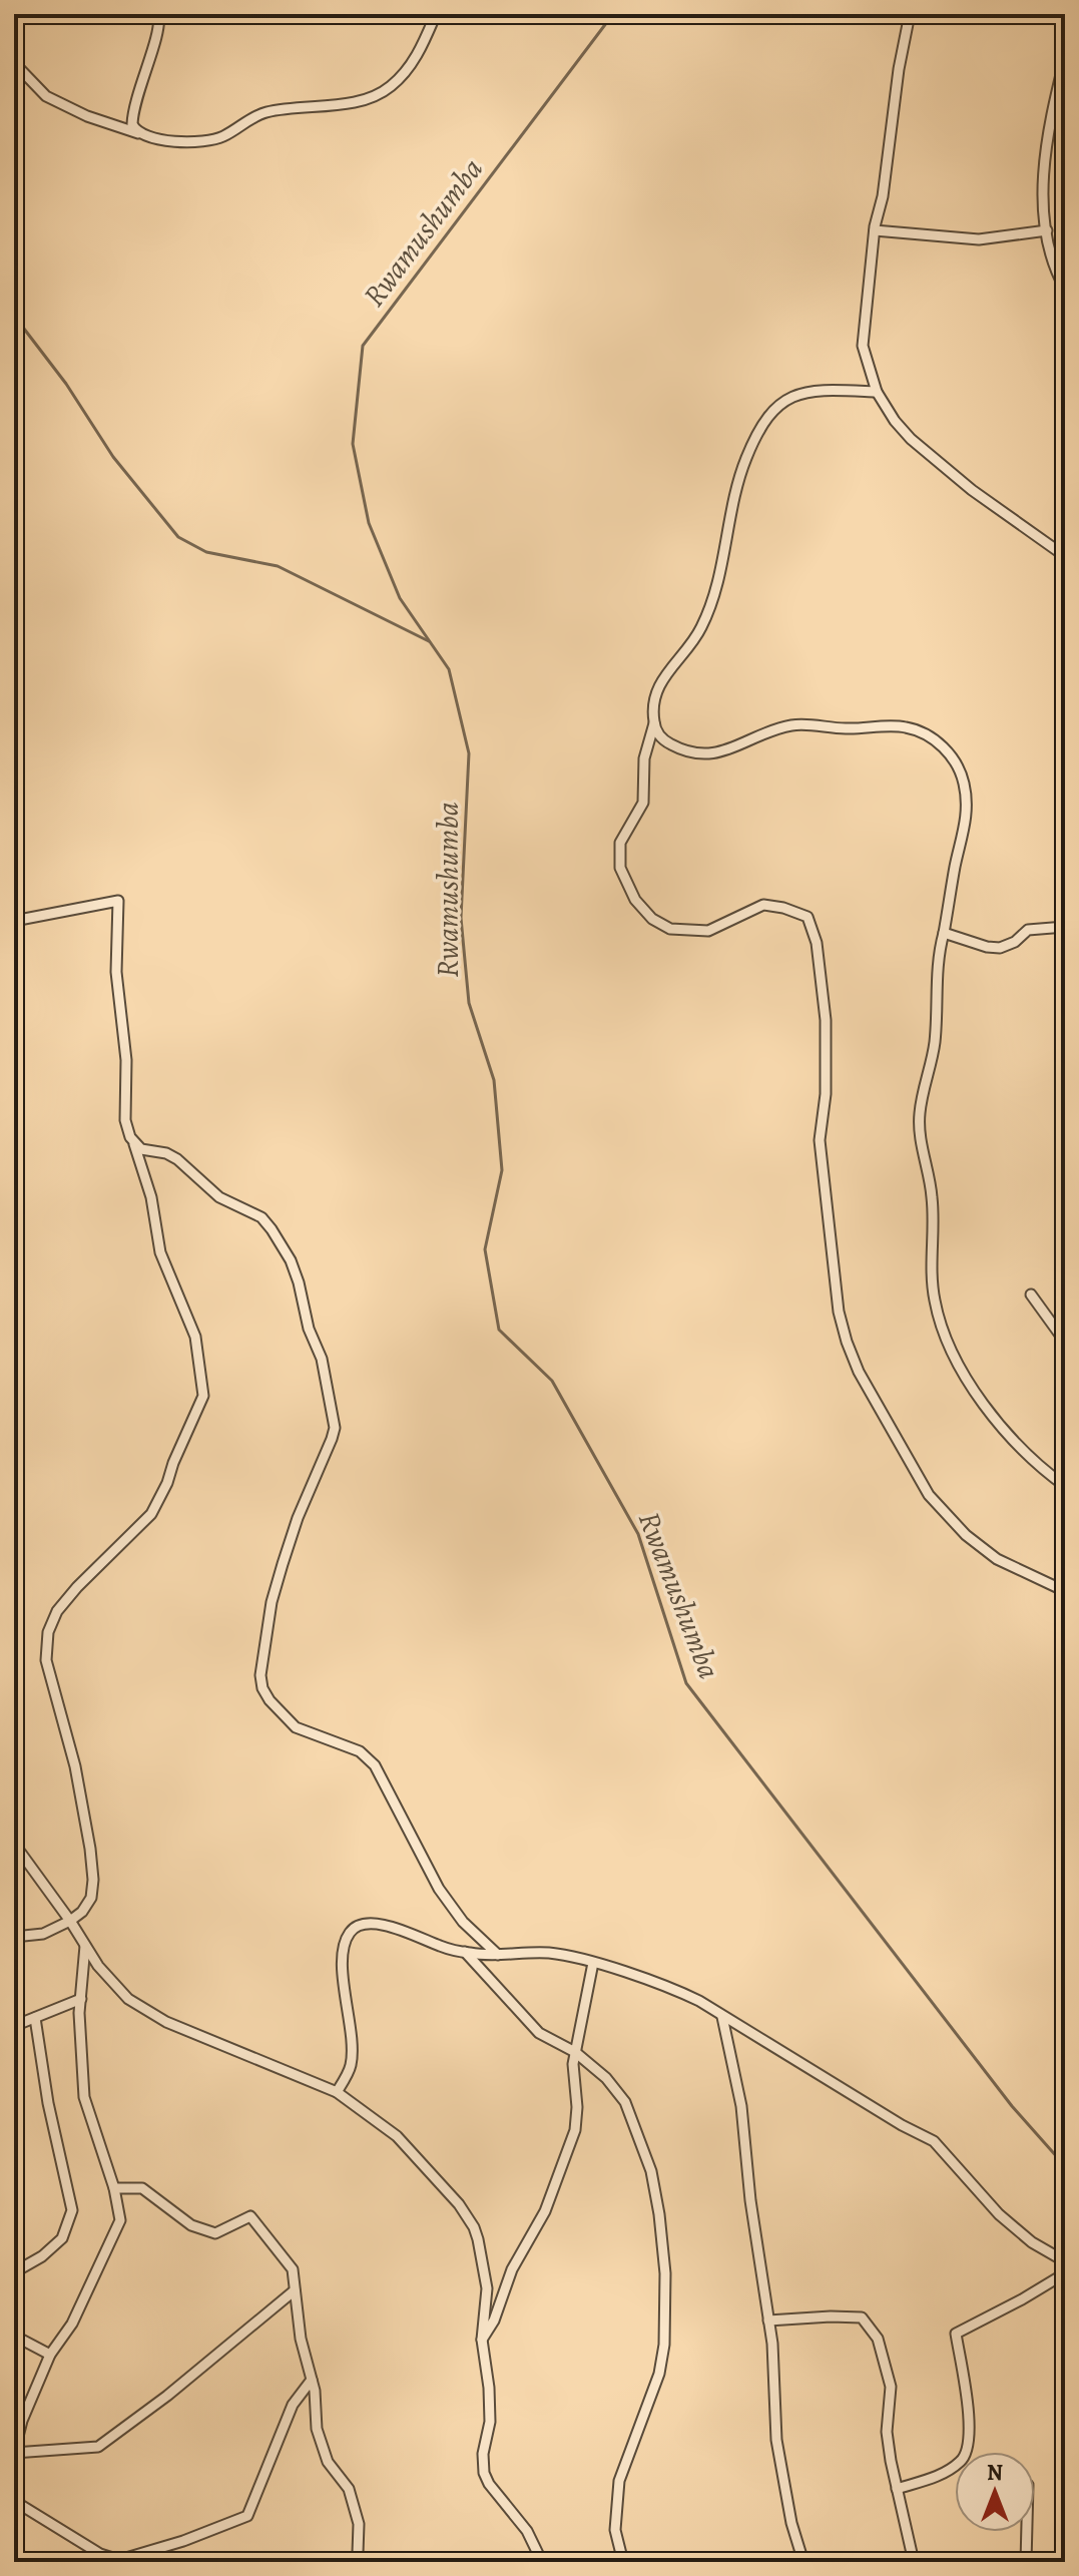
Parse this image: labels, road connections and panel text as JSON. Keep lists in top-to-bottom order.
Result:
{
  "water": ["Rwamushumba"],
  "north": "top"
}
